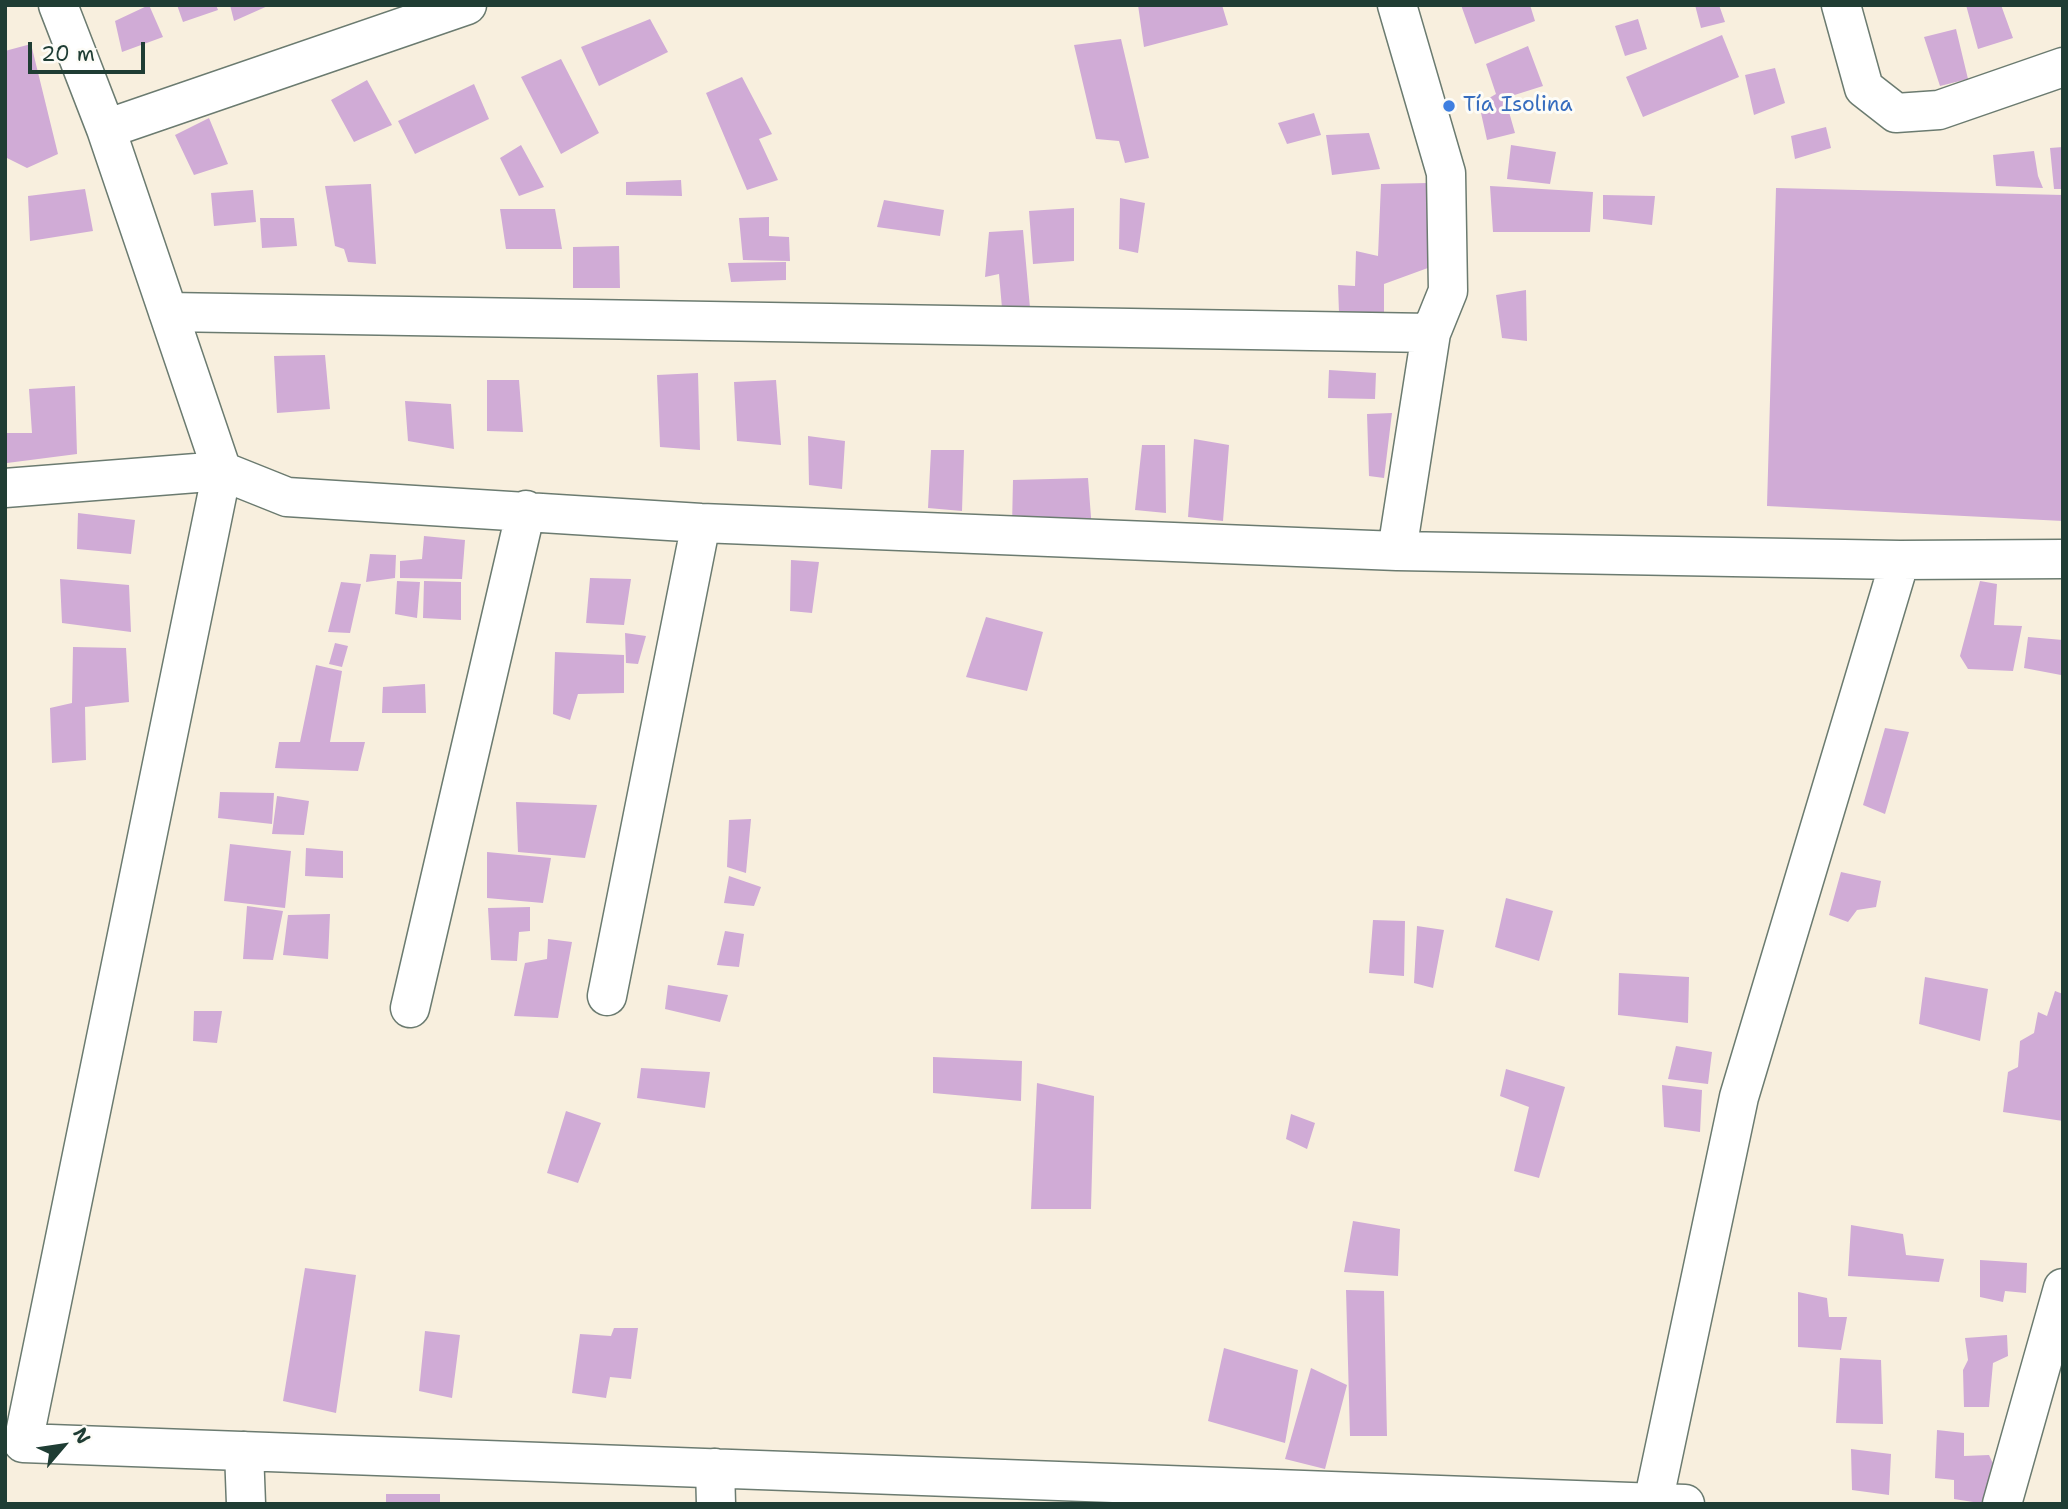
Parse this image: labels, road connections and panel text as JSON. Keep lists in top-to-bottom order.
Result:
{
  "places": ["Tía Isolina"],
  "scale_bar": "20 m",
  "north": "top right"
}
